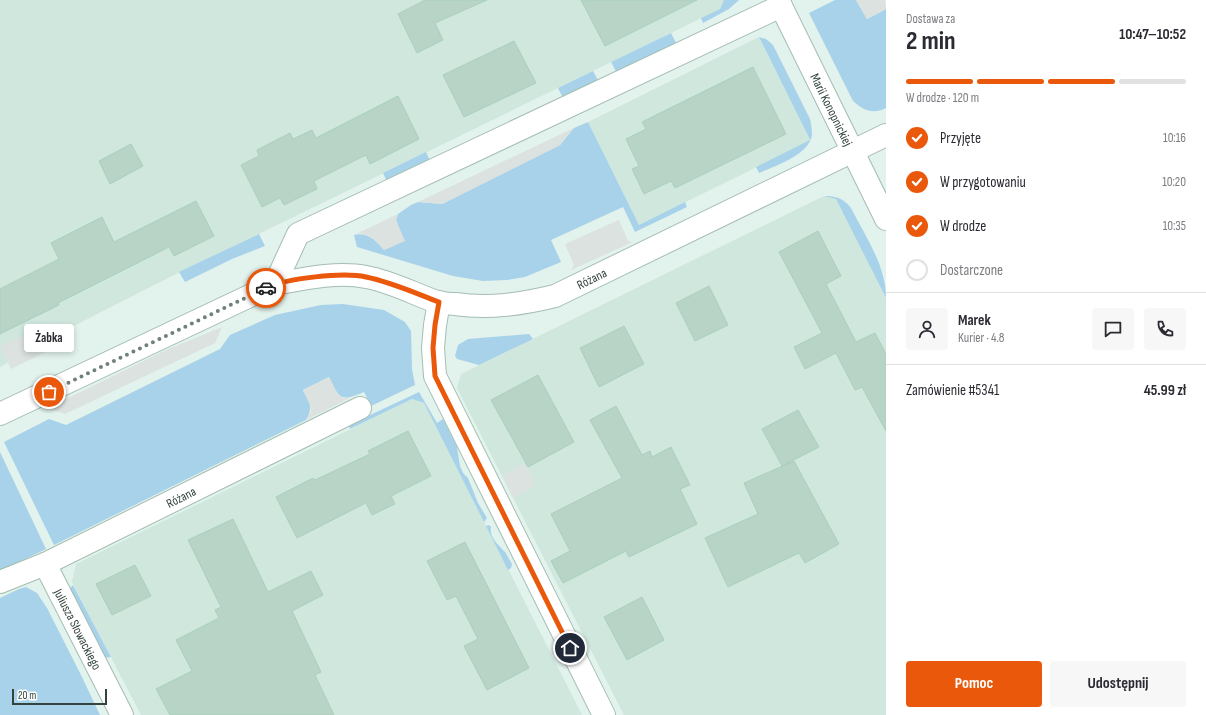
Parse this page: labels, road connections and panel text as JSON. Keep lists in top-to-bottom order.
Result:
{
  "streets": {
    "street": ["Marii Konopnickiej", "Różana", "Juliusza Słowackiego"]
  },
  "crossings": [
    ["Marii Konopnickiej", "Różana"],
    ["Różana", "Juliusza Słowackiego"]
  ],
  "places": ["Żabka"],
  "scale_bar": "20 m",
  "page": {
    "heading": ["2 min", "Dostawa za", "10:47–10:52"],
    "panel": [
      "Marek",
      "Kurier · 4.8",
      "Zamówienie #5341",
      "45.99 zł"
    ],
    "bar": "W drodze · 120 m",
    "list": [
      ["Przyjęte", "10:16"],
      ["W przygotowaniu", "10:20"],
      ["W drodze", "10:35"],
      "Dostarczone"
    ],
    "bubble": "Żabka",
    "buttons": ["Pomoc", "Udostępnij"],
    "scale": "20 m"
  }
}
